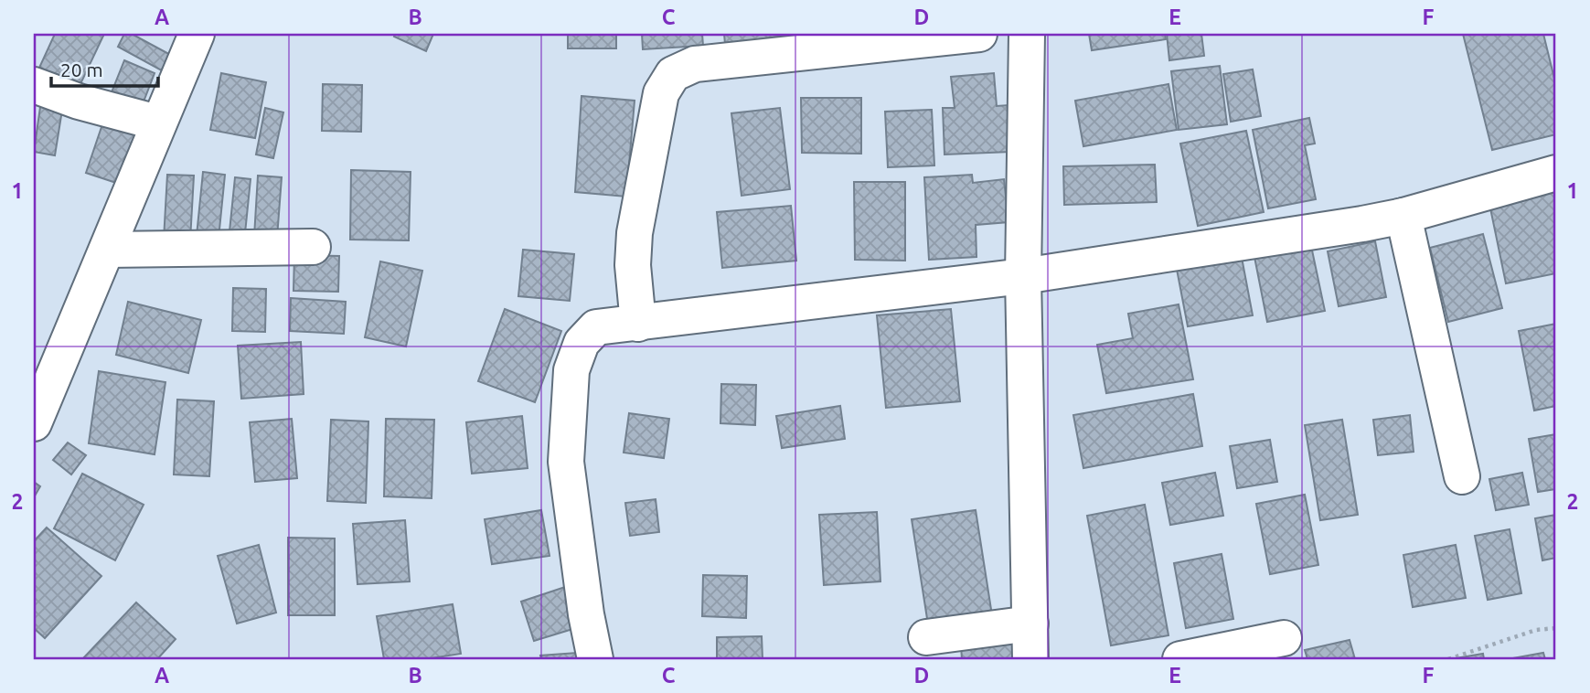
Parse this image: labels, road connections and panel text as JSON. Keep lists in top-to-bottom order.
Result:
{
  "scale_bar": "20 m",
  "grid": {
    "columns": [
      "A",
      "B",
      "C",
      "D",
      "E",
      "F"
    ],
    "rows": ["1", "2"]
  }
}
